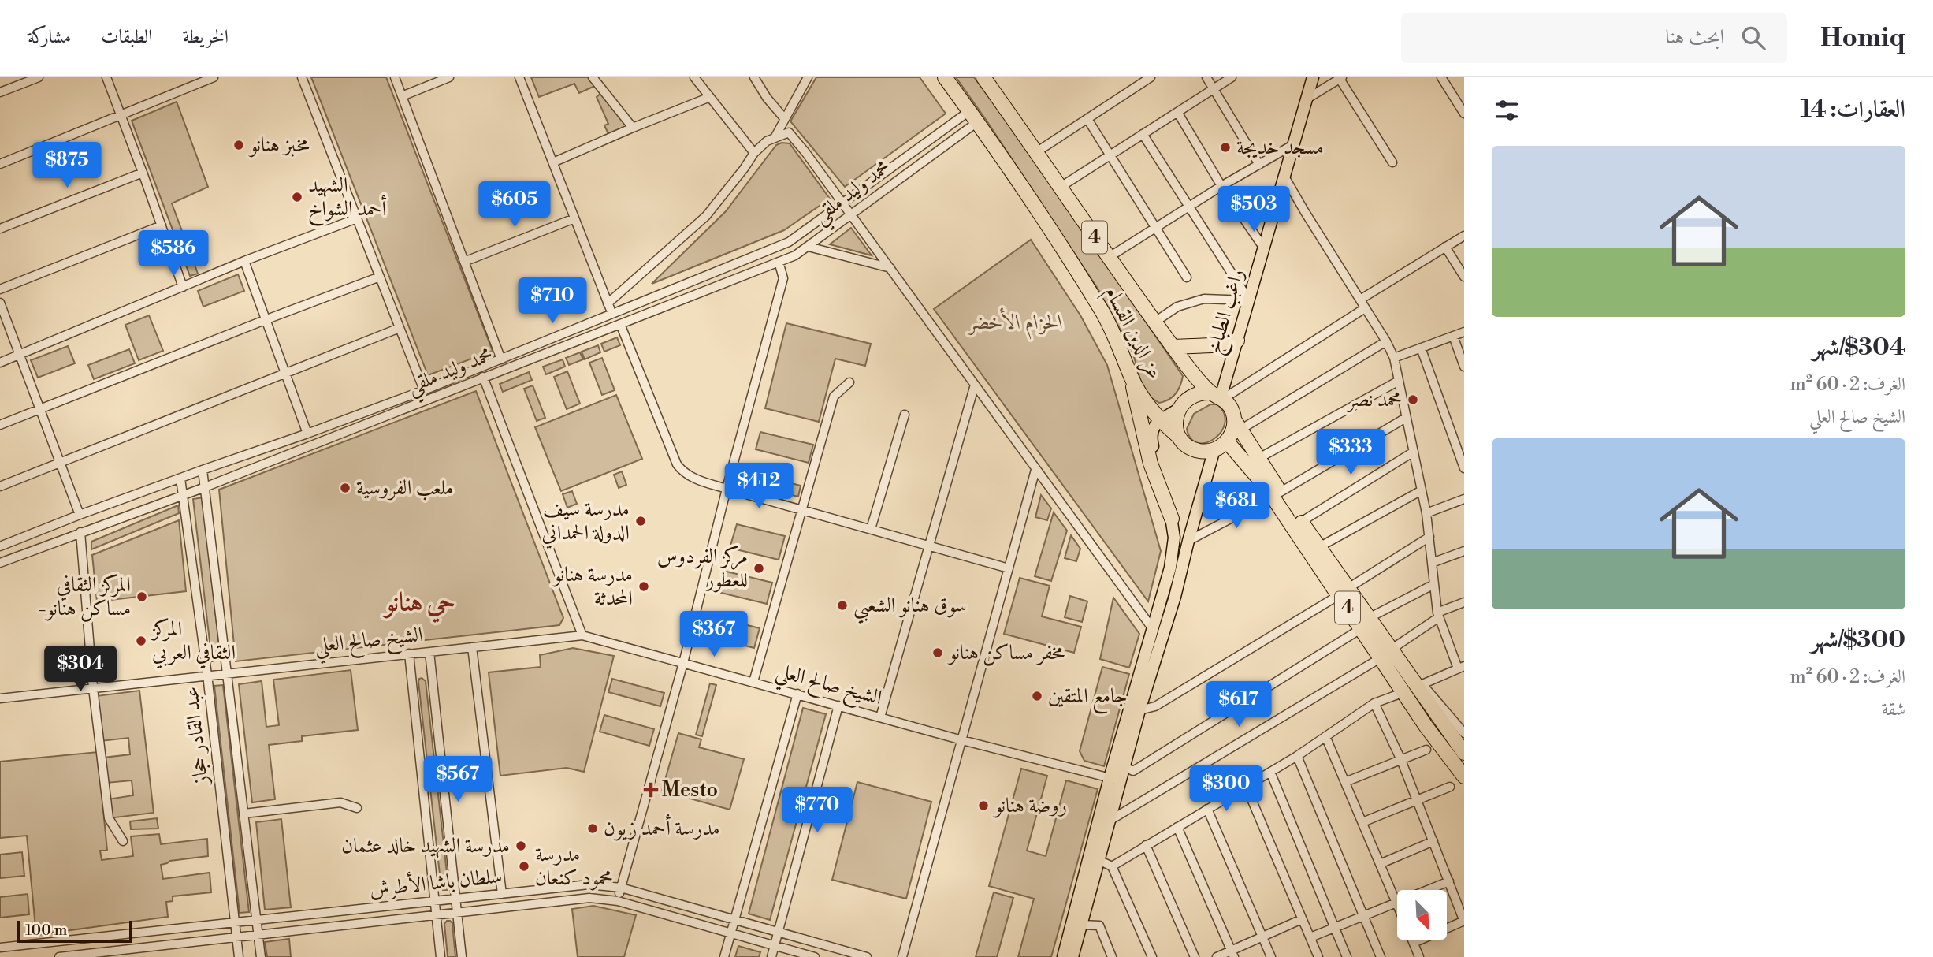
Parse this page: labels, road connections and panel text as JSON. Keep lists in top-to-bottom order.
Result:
{
  "streets": {
    "highway": ["4", "عز الدين القسام"],
    "main road": ["راغب الطباخ"],
    "street": [
      "محمد وليد ملقي",
      "الشيخ صالح العلي",
      "عبد القادر حجاز",
      "سلطان باشا الأطرش"
    ]
  },
  "crossings": [
    ["محمد وليد ملقي", "عز الدين القسام"],
    ["محمد وليد ملقي", "عبد القادر حجاز"],
    ["4", "راغب الطباخ"],
    ["4", "عز الدين القسام"],
    ["راغب الطباخ", "عز الدين القسام"],
    ["الشيخ صالح العلي", "عبد القادر حجاز"],
    ["عبد القادر حجاز", "سلطان باشا الأطرش"]
  ],
  "districts": ["حي هنانو"],
  "parks": ["الحزام الأخضر"],
  "places": {
    "other": [
      "مخبز هنانو",
      "مسجد خديجة",
      "الشهيد أحمد الشواخ",
      "محمد نصر",
      "ملعب الفروسية",
      "مدرسة سيف الدولة الحمداني",
      "مركز الفردوس للعطور",
      "مدرسة هنانو المحدثة",
      "المركز الثقافي -مساكن هنانو",
      "سوق هنانو الشعبي",
      "المركز الثقافي العربي",
      "مخفر مساكن هنانو",
      "جامع المتقين",
      "روضة هنانو",
      "مدرسة أحمد زيون",
      "مدرسة الشهيد خالد عثمان",
      "مدرسة محمود كنعان"
    ],
    "health": ["Mesto"]
  },
  "scale_bar": "100 m",
  "north": "bottom right",
  "page": {
    "header": "Homiq",
    "search": "ابحث هنا",
    "nav": ["الخريطة", "الطبقات", "مشاركة"],
    "heading": "العقارات: 14",
    "price": [
      "$875",
      "$605",
      "$503",
      "$586",
      "$710",
      "$333",
      "$412",
      "$681",
      "$367",
      "$304",
      "$617",
      "$567",
      "$300",
      "$770"
    ],
    "list": [
      {
        "name": "$304/شهر",
        "note": "الغرف: 2 · 60 m² · الشيخ صالح العلي"
      },
      {
        "name": "$300/شهر",
        "note": "الغرف: 2 · 60 m² · شقة"
      }
    ],
    "scale": "100 m"
  }
}
